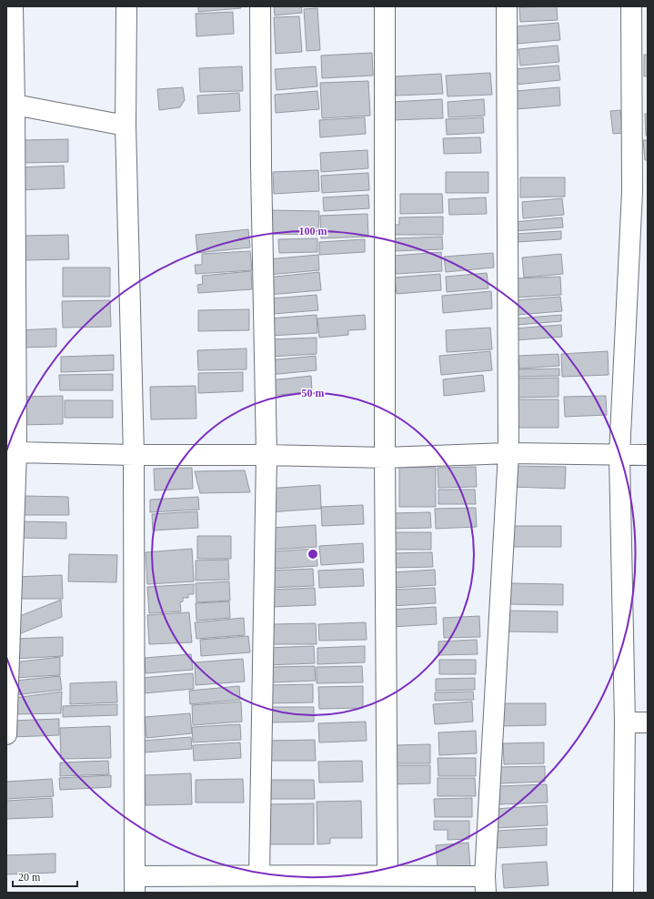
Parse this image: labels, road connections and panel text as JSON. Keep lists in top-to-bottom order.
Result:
{
  "scale_bar": "20 m",
  "rings": ["100 m", "50 m"]
}
